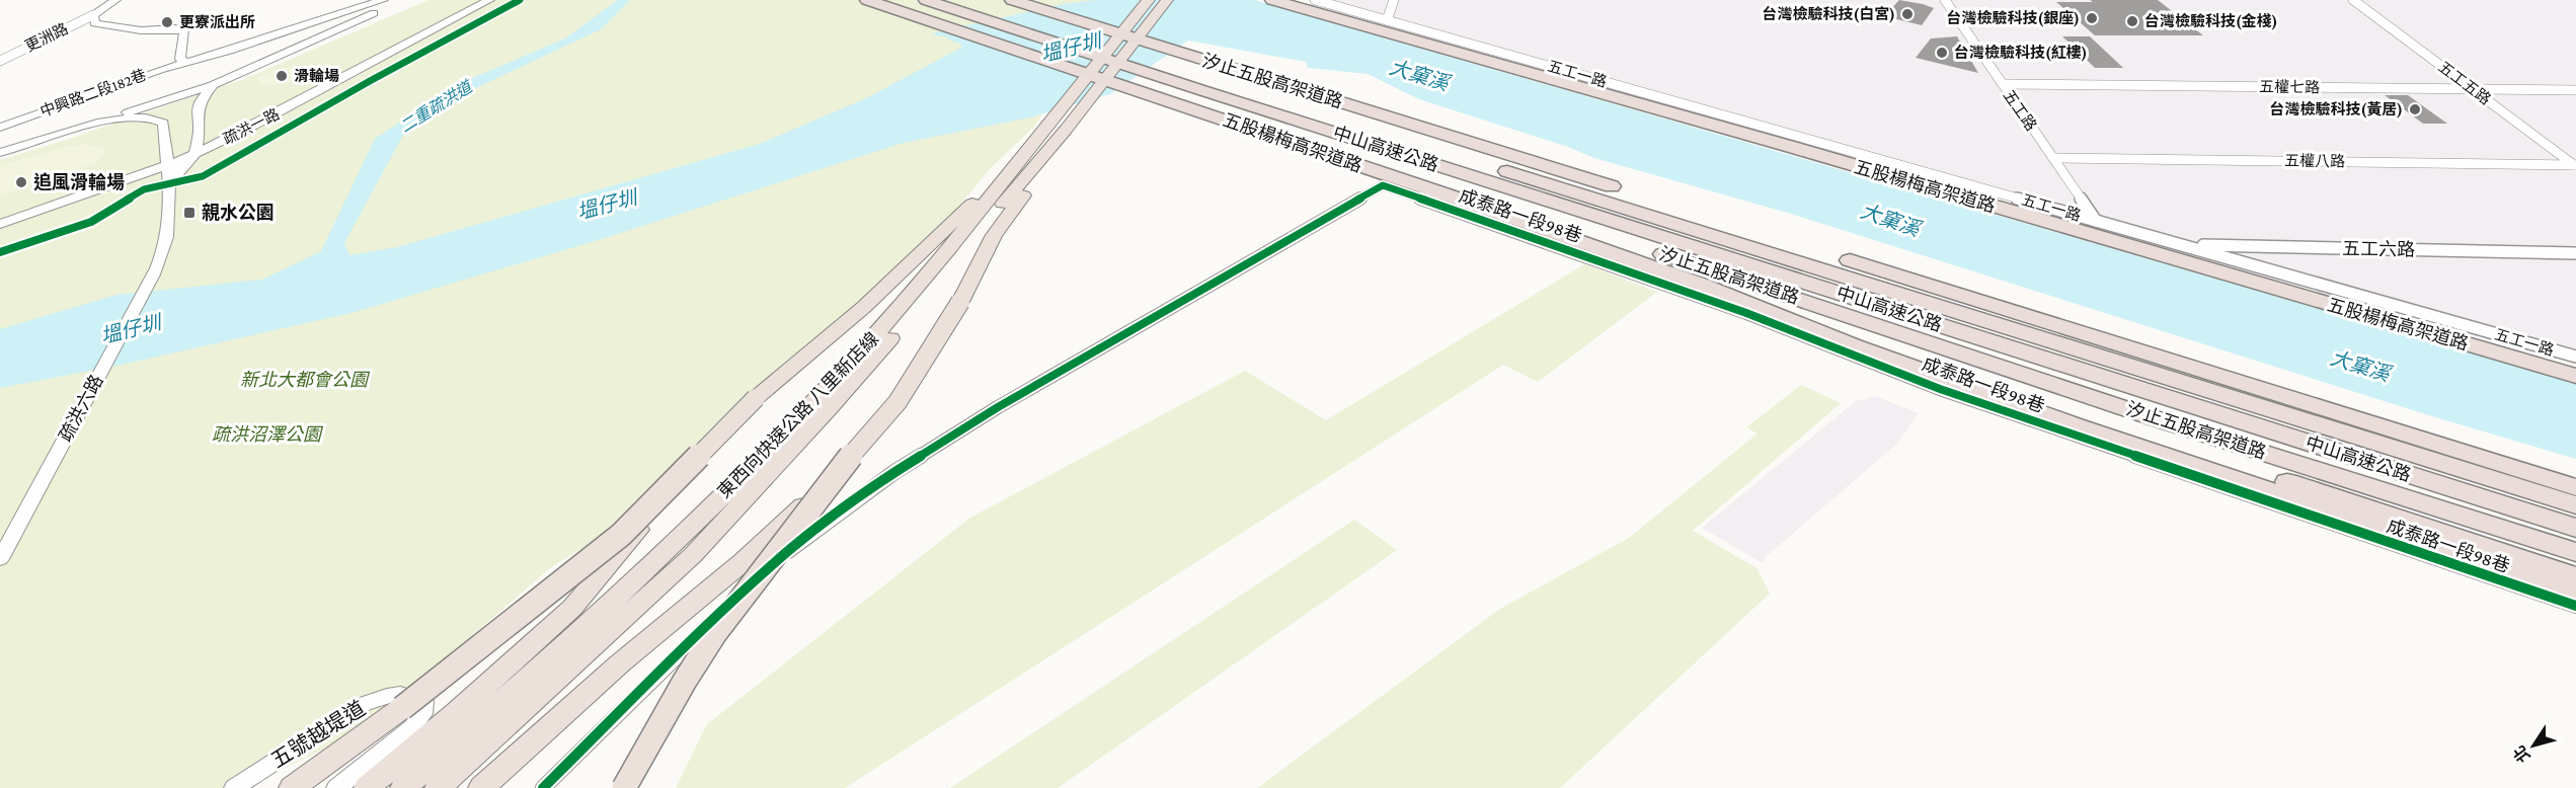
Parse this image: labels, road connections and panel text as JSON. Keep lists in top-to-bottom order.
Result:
{
  "streets": {
    "highway": [
      "汐止五股高架道路",
      "五股楊梅高架道路",
      "中山高速公路",
      "東西向快速公路 八里新店線"
    ],
    "street": [
      "更洲路",
      "五工一路",
      "五工五路",
      "五權七路",
      "中興路二段182巷",
      "五工路",
      "疏洪一路",
      "五權八路",
      "成泰路一段98巷",
      "五工六路",
      "疏洪六路",
      "五號越堤道"
    ]
  },
  "crossings": [
    ["五工一路", "五工路"],
    ["五工一路", "五工六路"],
    ["五工五路", "五權七路"],
    ["五工五路", "五權八路"],
    ["五權七路", "五工路"],
    ["五工路", "五權八路"],
    ["疏洪一路", "疏洪六路"]
  ],
  "water": ["塭仔圳", "大窠溪", "二重疏洪道"],
  "parks": ["新北大都會公園", "疏洪沼澤公園"],
  "places": {
    "other": [
      "台灣檢驗科技(白宮)",
      "台灣檢驗科技(銀座)",
      "台灣檢驗科技(金棧)",
      "更寮派出所",
      "台灣檢驗科技(紅樓)",
      "滑輪場",
      "台灣檢驗科技(黃居)",
      "追風滑輪場"
    ],
    "transit": ["親水公園"]
  },
  "north": "bottom left"
}
